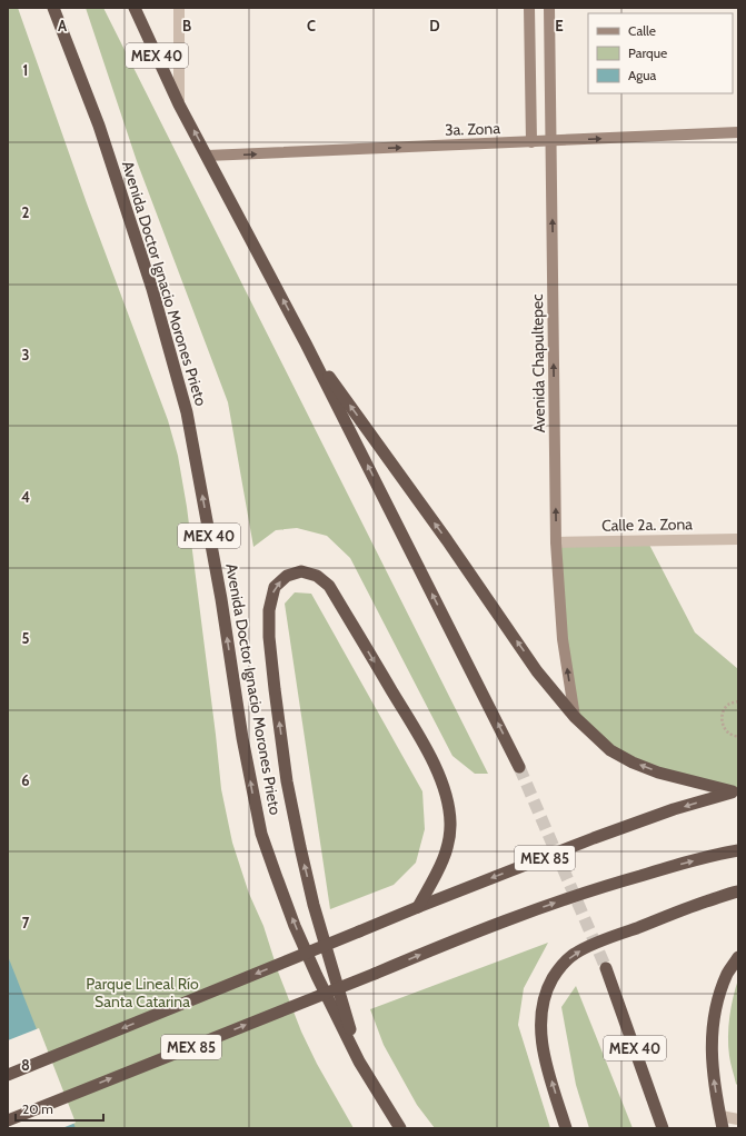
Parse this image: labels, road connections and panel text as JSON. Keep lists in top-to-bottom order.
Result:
{
  "streets": {
    "highway": ["MEX 40", "Avenida Doctor Ignacio Morones Prieto", "MEX 85"],
    "main road": ["3a. Zona", "Avenida Chapultepec"],
    "street": ["Calle 2a. Zona"]
  },
  "crossings": [
    ["MEX 40", "3a. Zona"],
    ["3a. Zona", "Avenida Chapultepec"],
    ["Avenida Chapultepec", "Calle 2a. Zona"]
  ],
  "one_way": ["3a. Zona", "Avenida Doctor Ignacio Morones Prieto", "Avenida Chapultepec"],
  "parks": ["Parque Lineal Río Santa Catarina"],
  "legend": ["Calle", "Parque", "Agua"],
  "scale_bar": "20 m",
  "grid": {
    "columns": [
      "A",
      "B",
      "C",
      "D",
      "E"
    ],
    "rows": [
      "1",
      "2",
      "3",
      "4",
      "5",
      "6",
      "7",
      "8"
    ]
  }
}
